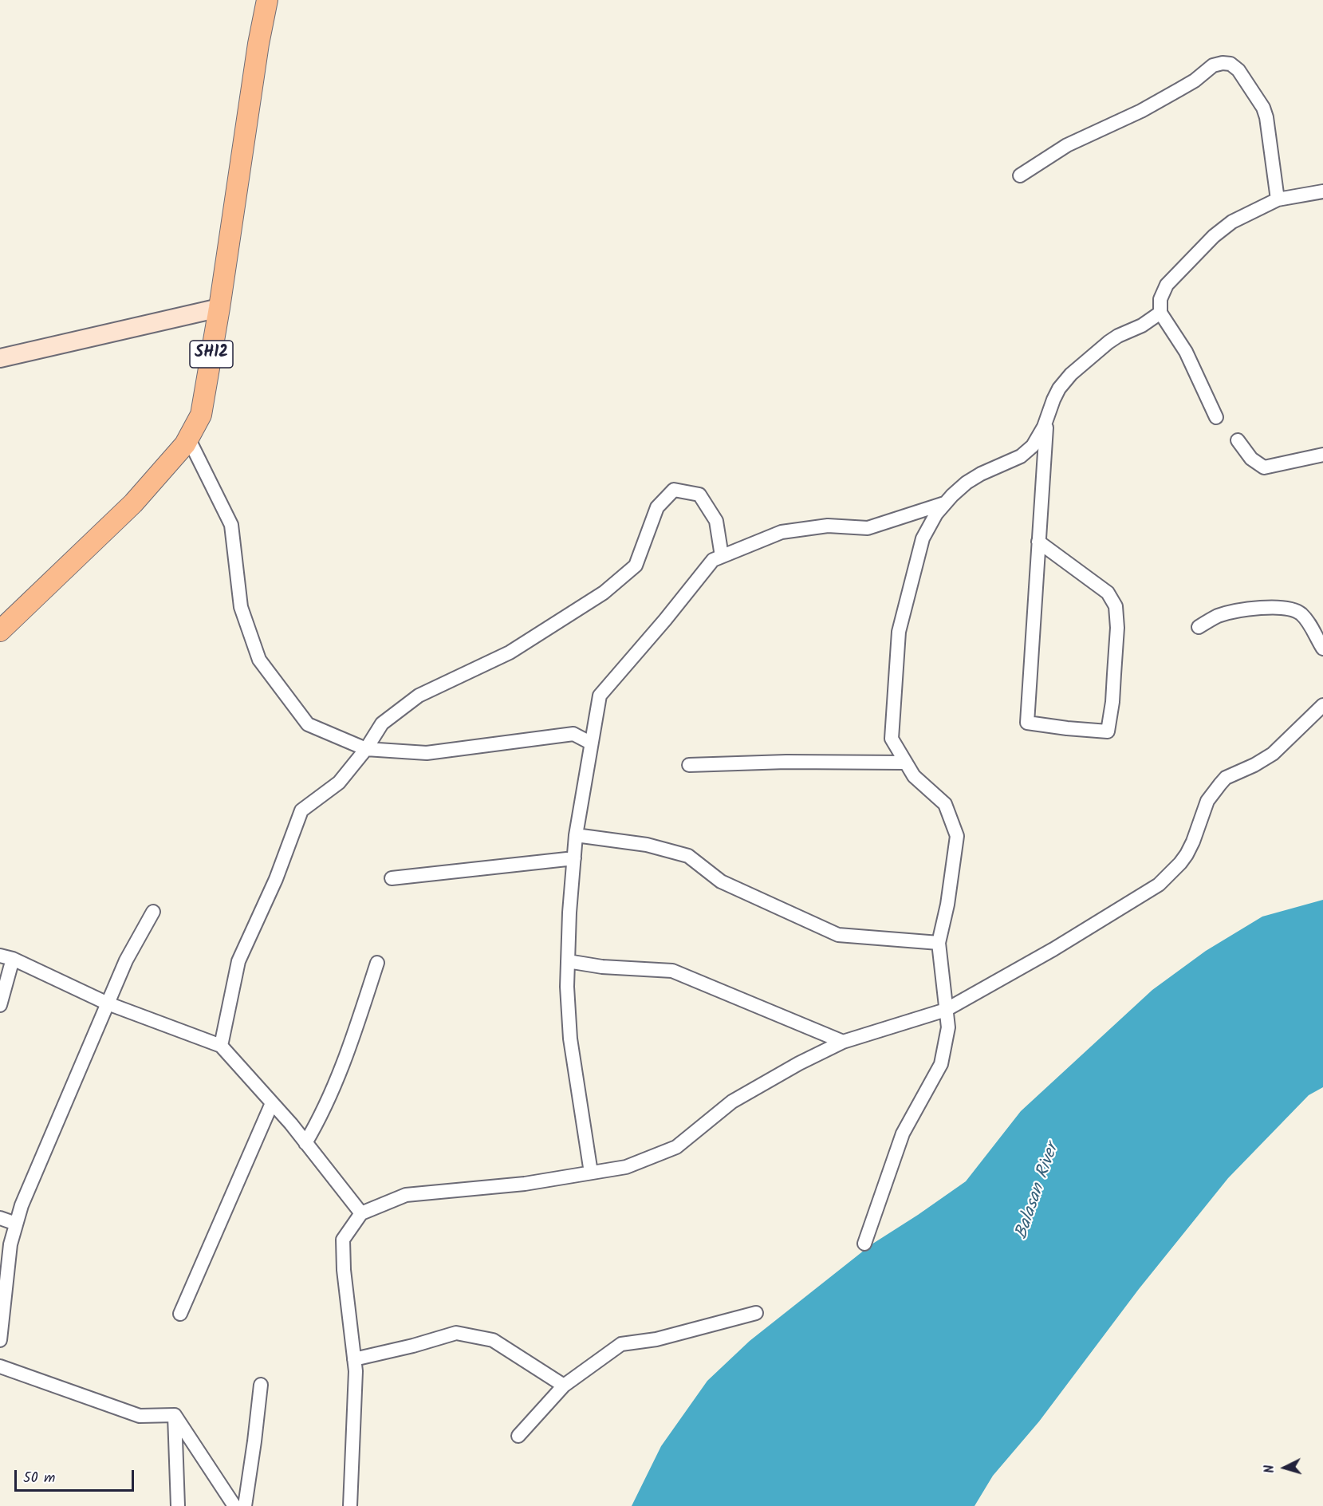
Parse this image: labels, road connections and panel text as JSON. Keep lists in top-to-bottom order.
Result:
{
  "streets": {
    "main road": ["SH12"]
  },
  "water": ["Balasan River"],
  "scale_bar": "50 m",
  "north": "left"
}
